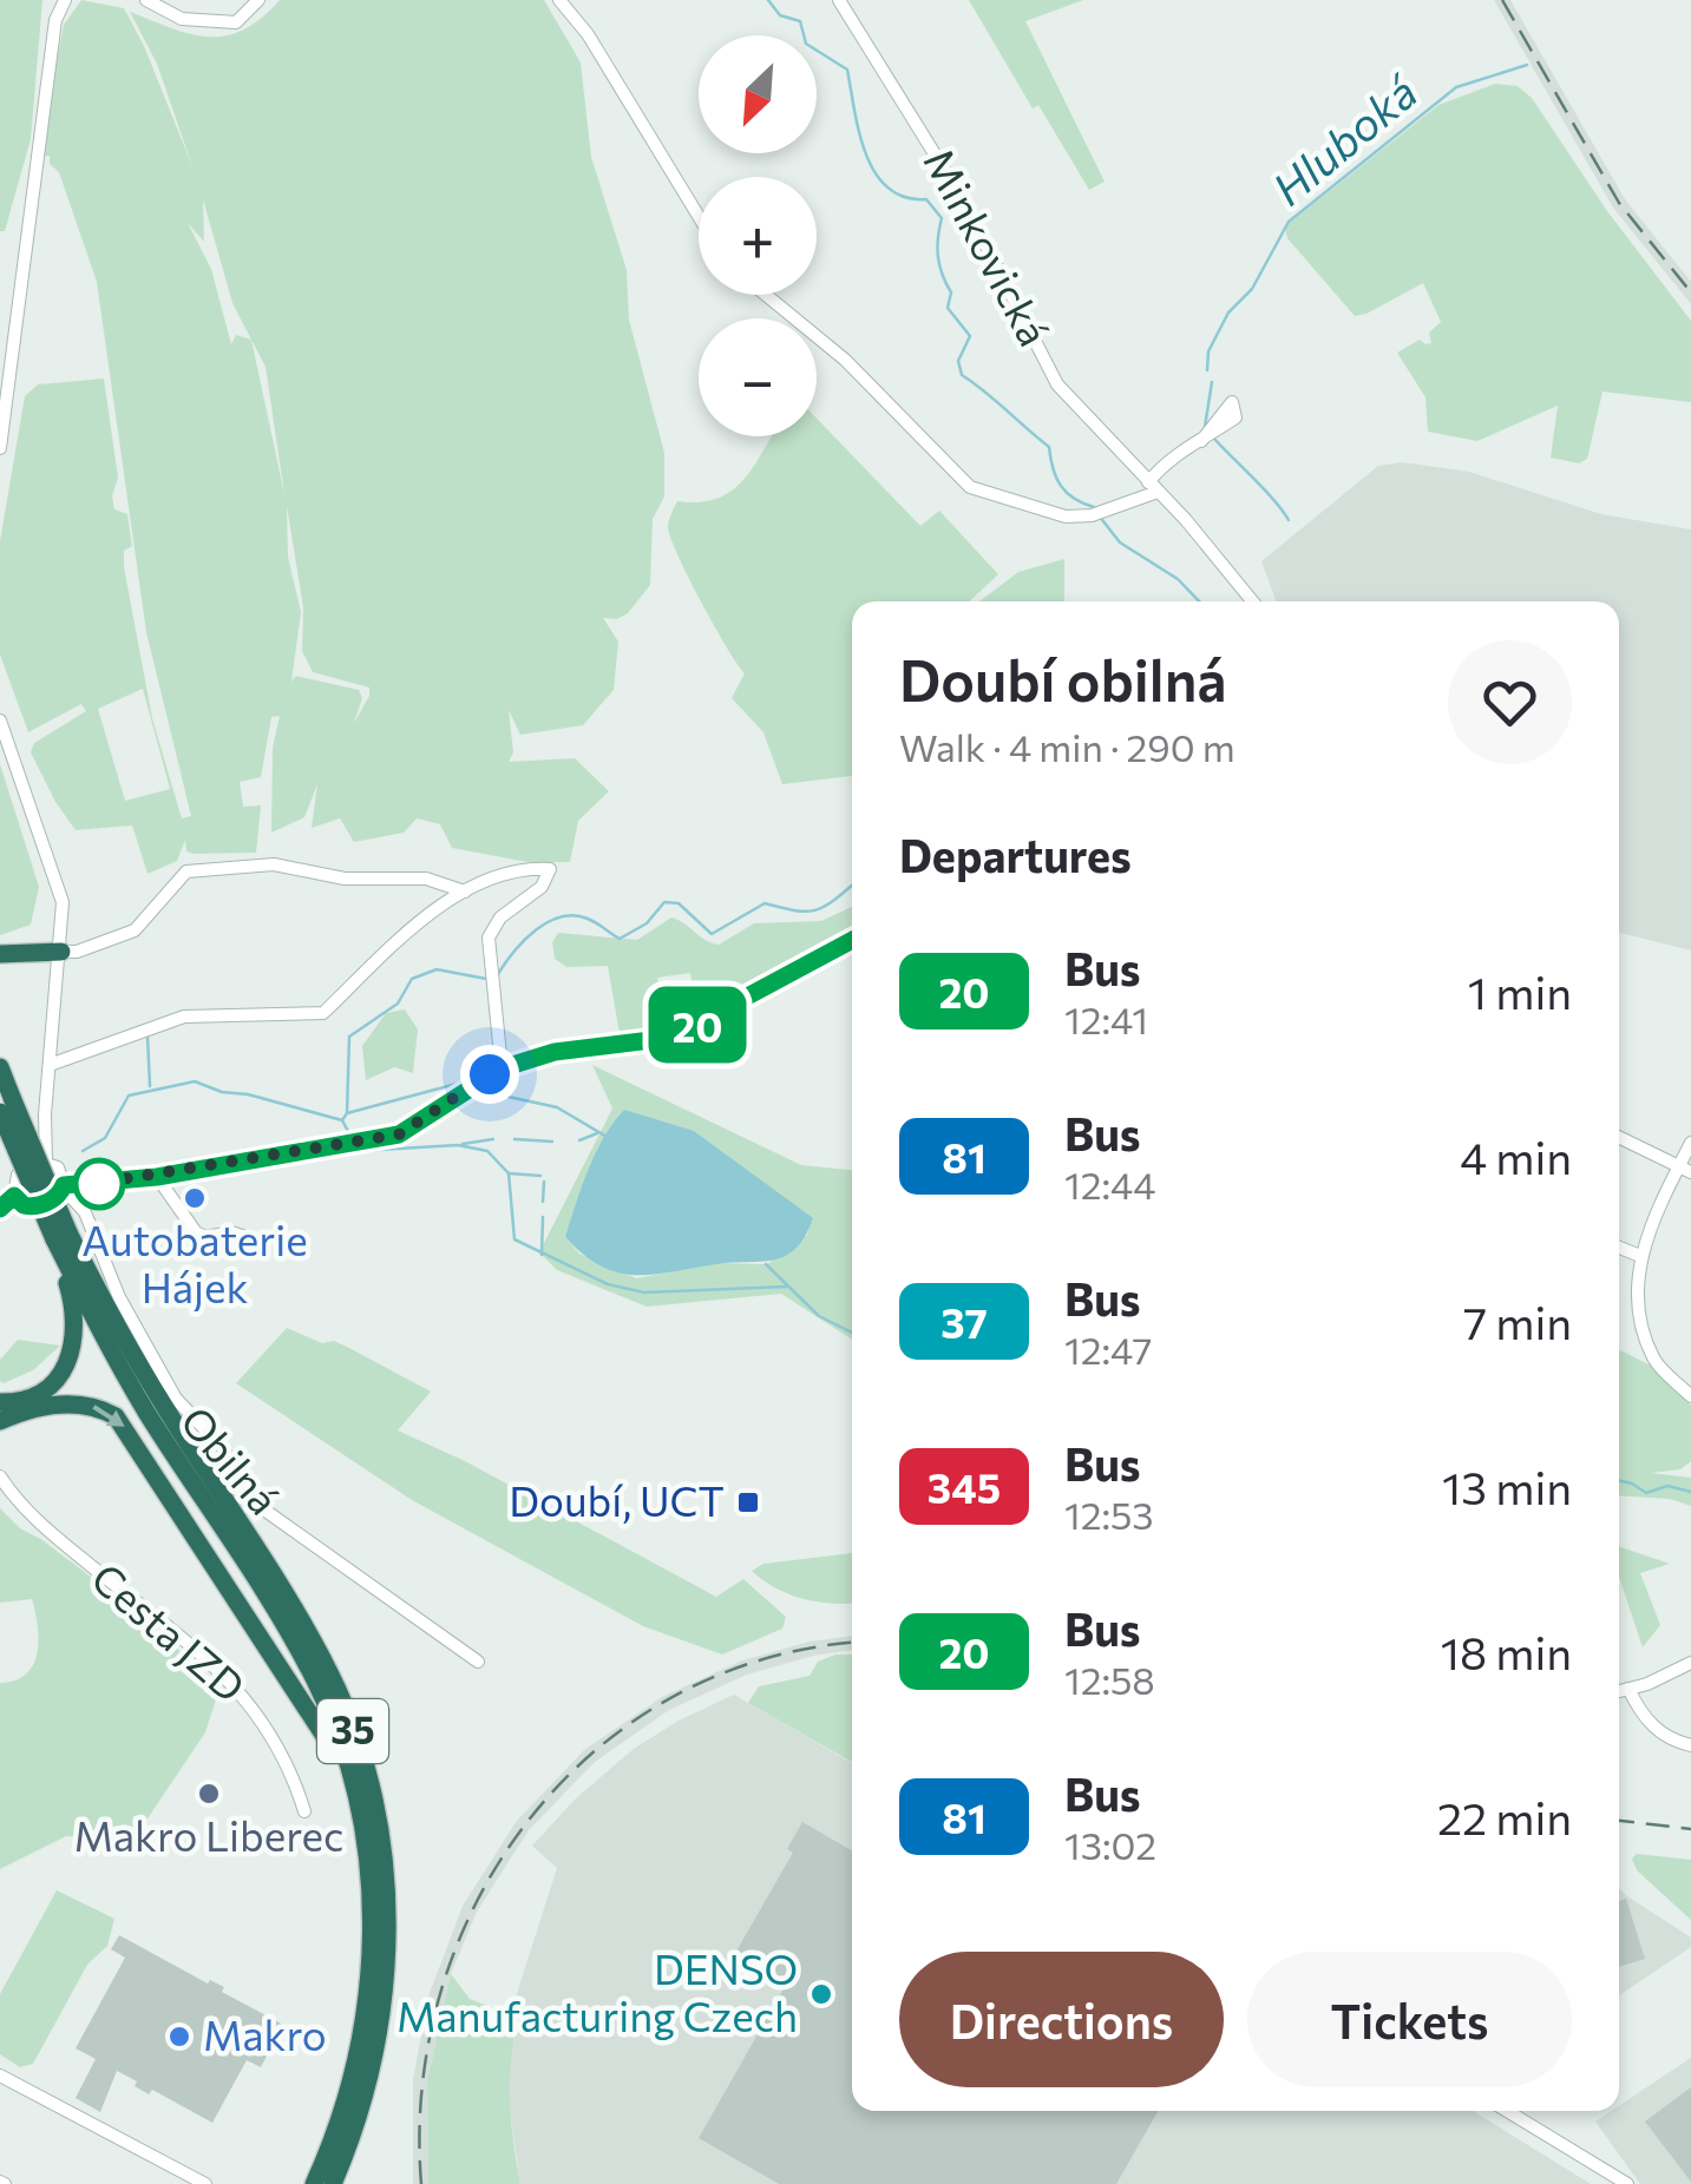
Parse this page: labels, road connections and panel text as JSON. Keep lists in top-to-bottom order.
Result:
{
  "streets": {
    "highway": ["35"],
    "street": ["Minkovická", "Obilná", "Cesta JZD"]
  },
  "water": ["Hluboká"],
  "places": {
    "other": [
      "Autobaterie Hájek",
      "Makro Liberec",
      "DENSO Manufacturing Czech",
      "Makro"
    ],
    "transit": ["Doubí, UCT"]
  },
  "lines": ["bus line 20"],
  "north": "bottom left",
  "page": {
    "on_map": "20",
    "map_buttons": ["+", "−"],
    "heading": [
      ["Doubí obilná", "Walk · 4 min · 290 m"],
      "Departures"
    ],
    "list": [
      {
        "mark": "20",
        "name": "Bus",
        "note": "12:41",
        "value": "1 min"
      },
      {
        "mark": "81",
        "name": "Bus",
        "note": "12:44",
        "value": "4 min"
      },
      {
        "mark": "37",
        "name": "Bus",
        "note": "12:47",
        "value": "7 min"
      },
      {
        "mark": "345",
        "name": "Bus",
        "note": "12:53",
        "value": "13 min"
      },
      {
        "mark": "20",
        "name": "Bus",
        "note": "12:58",
        "value": "18 min"
      },
      {
        "mark": "81",
        "name": "Bus",
        "note": "13:02",
        "value": "22 min"
      }
    ],
    "buttons": ["Directions", "Tickets"]
  }
}
